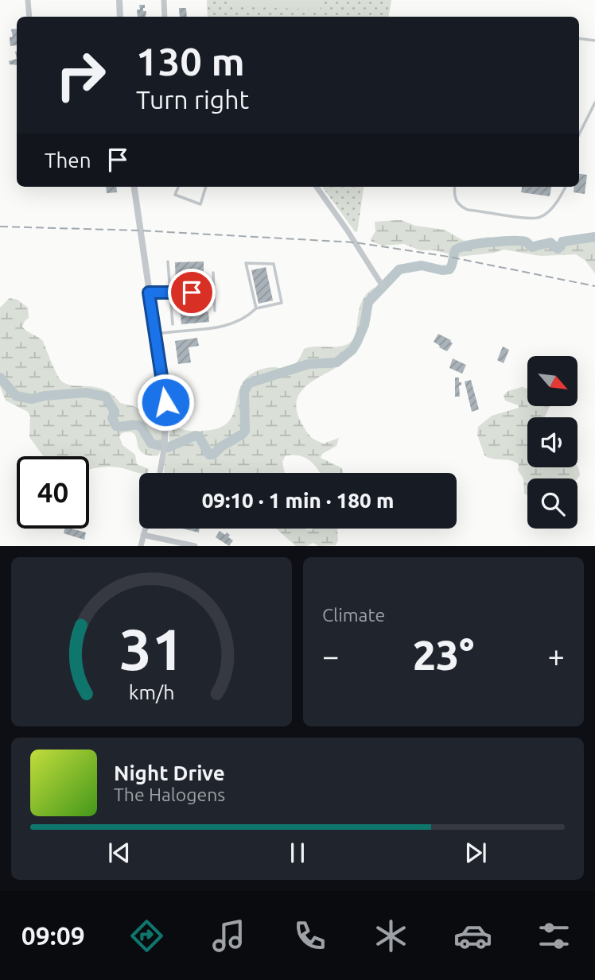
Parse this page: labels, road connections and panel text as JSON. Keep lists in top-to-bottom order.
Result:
{
  "north": "bottom right",
  "page": {
    "turn": ["130 m", "Turn right"],
    "then": "Then",
    "limit": "40",
    "trip": "09:10 · 1 min · 180 m",
    "tile": "Climate",
    "heat": ["−", "23°", "+"],
    "song": ["Night Drive", "The Halogens"],
    "tabs": "09:09",
    "gauge": ["31", "km/h"]
  }
}
